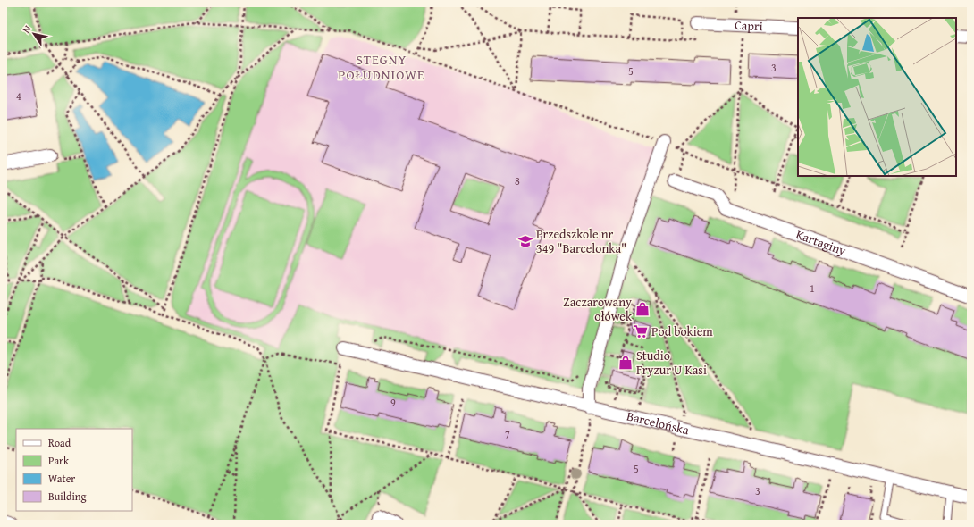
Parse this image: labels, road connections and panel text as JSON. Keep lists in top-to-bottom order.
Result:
{
  "streets": {
    "street": ["Capri", "Kartaginy", "Barcelońska"]
  },
  "districts": ["STEGNY POŁUDNIOWE"],
  "places": {
    "school or university": ["Przedszkole nr 349 \"Barcelonka\""],
    "shop": ["Zaczarowany ołówek", "Studio Fryzur U Kasi"],
    "supermarket": ["Pod bokiem"]
  },
  "house_numbers": [
    "3",
    "5",
    "4",
    "8",
    "1",
    "9",
    "7",
    "5",
    "3"
  ],
  "legend": [
    "Road",
    "Park",
    "Water",
    "Building"
  ],
  "north": "top left"
}
